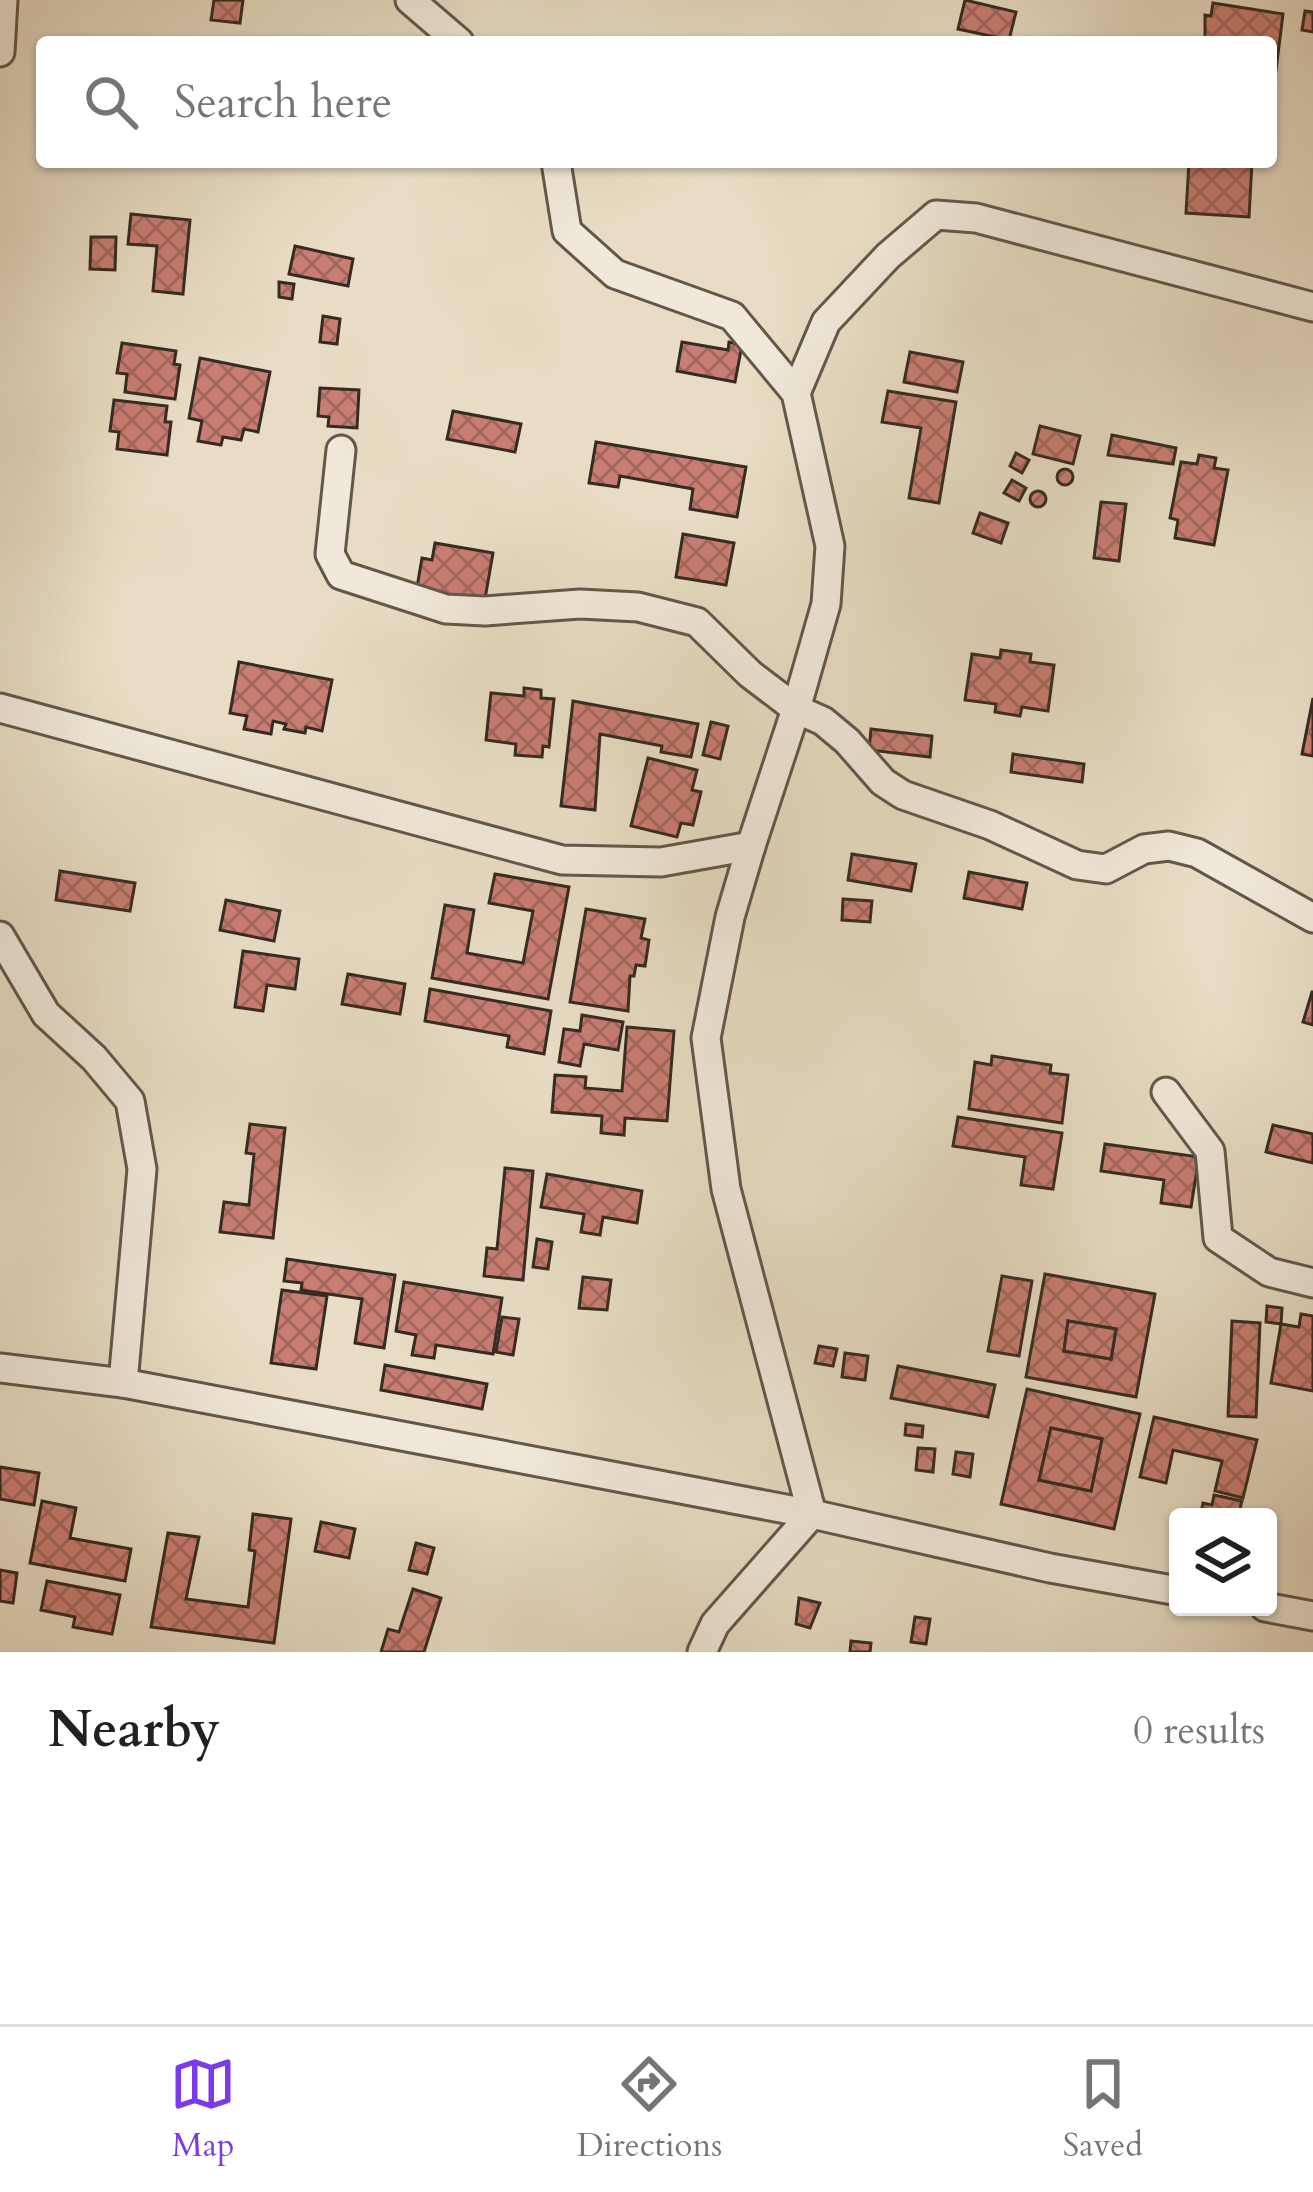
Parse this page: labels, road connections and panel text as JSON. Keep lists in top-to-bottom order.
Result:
{
  "page": {
    "search": "Search here",
    "heading": ["Nearby", "0 results"],
    "nav": ["Map", "Directions", "Saved"]
  }
}
